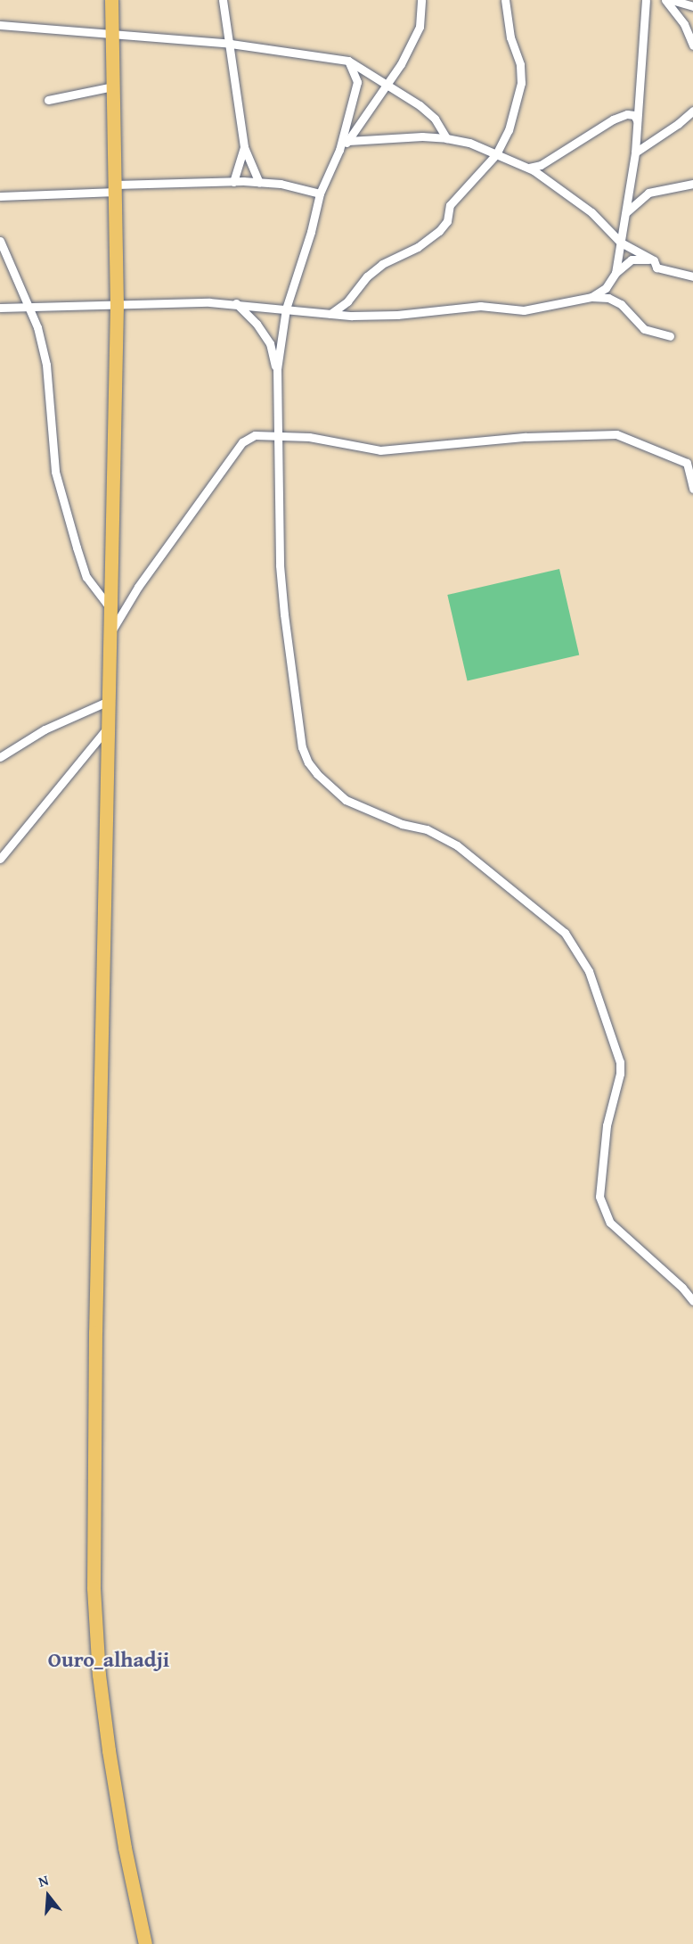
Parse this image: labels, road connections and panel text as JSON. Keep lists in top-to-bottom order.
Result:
{
  "districts": ["Ouro_alhadji"],
  "north": "top"
}
